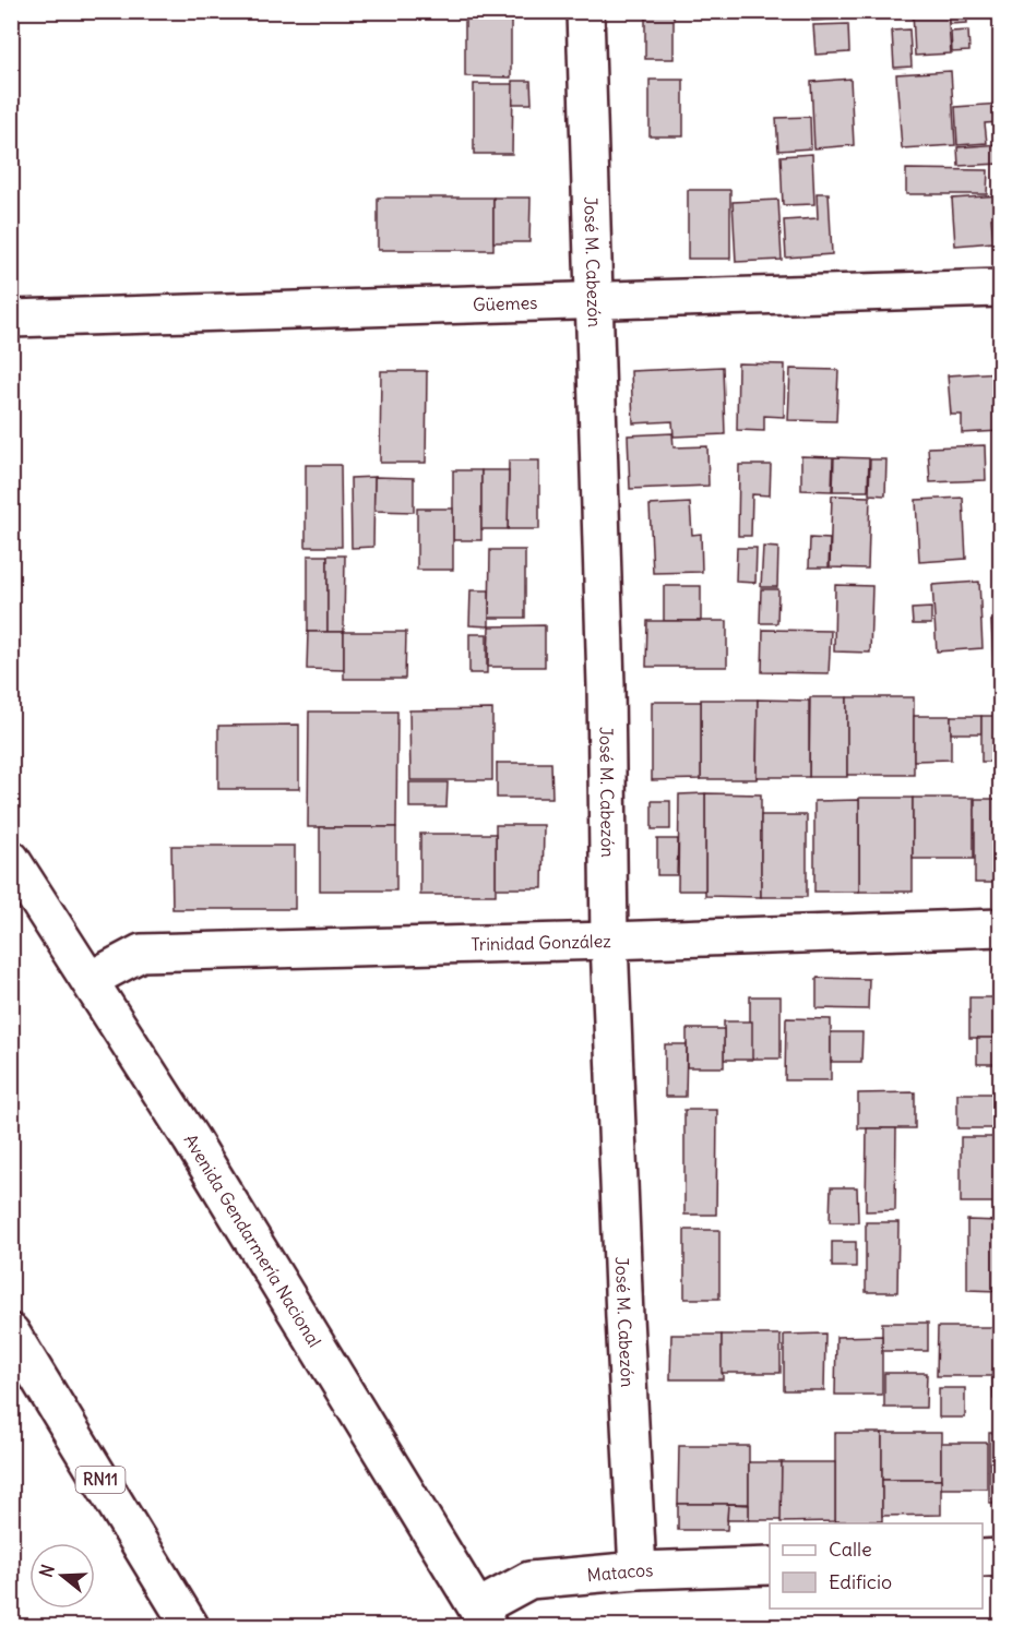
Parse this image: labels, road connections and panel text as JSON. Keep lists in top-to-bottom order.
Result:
{
  "streets": {
    "main road": [
      "José M. Cabezón",
      "Güemes",
      "Trinidad González",
      "Avenida Gendarmería Nacional",
      "RN11",
      "Matacos"
    ]
  },
  "crossings": [
    ["José M. Cabezón", "Güemes"],
    ["José M. Cabezón", "Trinidad González"],
    ["José M. Cabezón", "Matacos"],
    ["Trinidad González", "Avenida Gendarmería Nacional"],
    ["Avenida Gendarmería Nacional", "Matacos"]
  ],
  "legend": ["Calle", "Edificio"],
  "north": "left"
}
